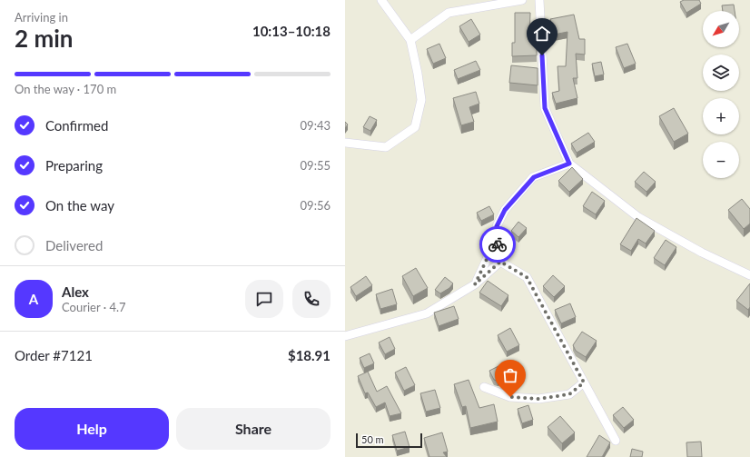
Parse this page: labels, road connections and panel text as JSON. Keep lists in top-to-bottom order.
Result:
{
  "scale_bar": "50 m",
  "north": "bottom left",
  "page": {
    "heading": ["2 min", "Arriving in", "10:13–10:18"],
    "panel": [
      "Alex",
      "Courier · 4.7",
      "Order #7121",
      "$18.91"
    ],
    "map_buttons": ["+", "−"],
    "bar": "On the way · 170 m",
    "list": [
      ["Confirmed", "09:43"],
      ["Preparing", "09:55"],
      ["On the way", "09:56"],
      "Delivered"
    ],
    "round": "A",
    "buttons": ["Help", "Share"],
    "scale": "50 m"
  }
}
